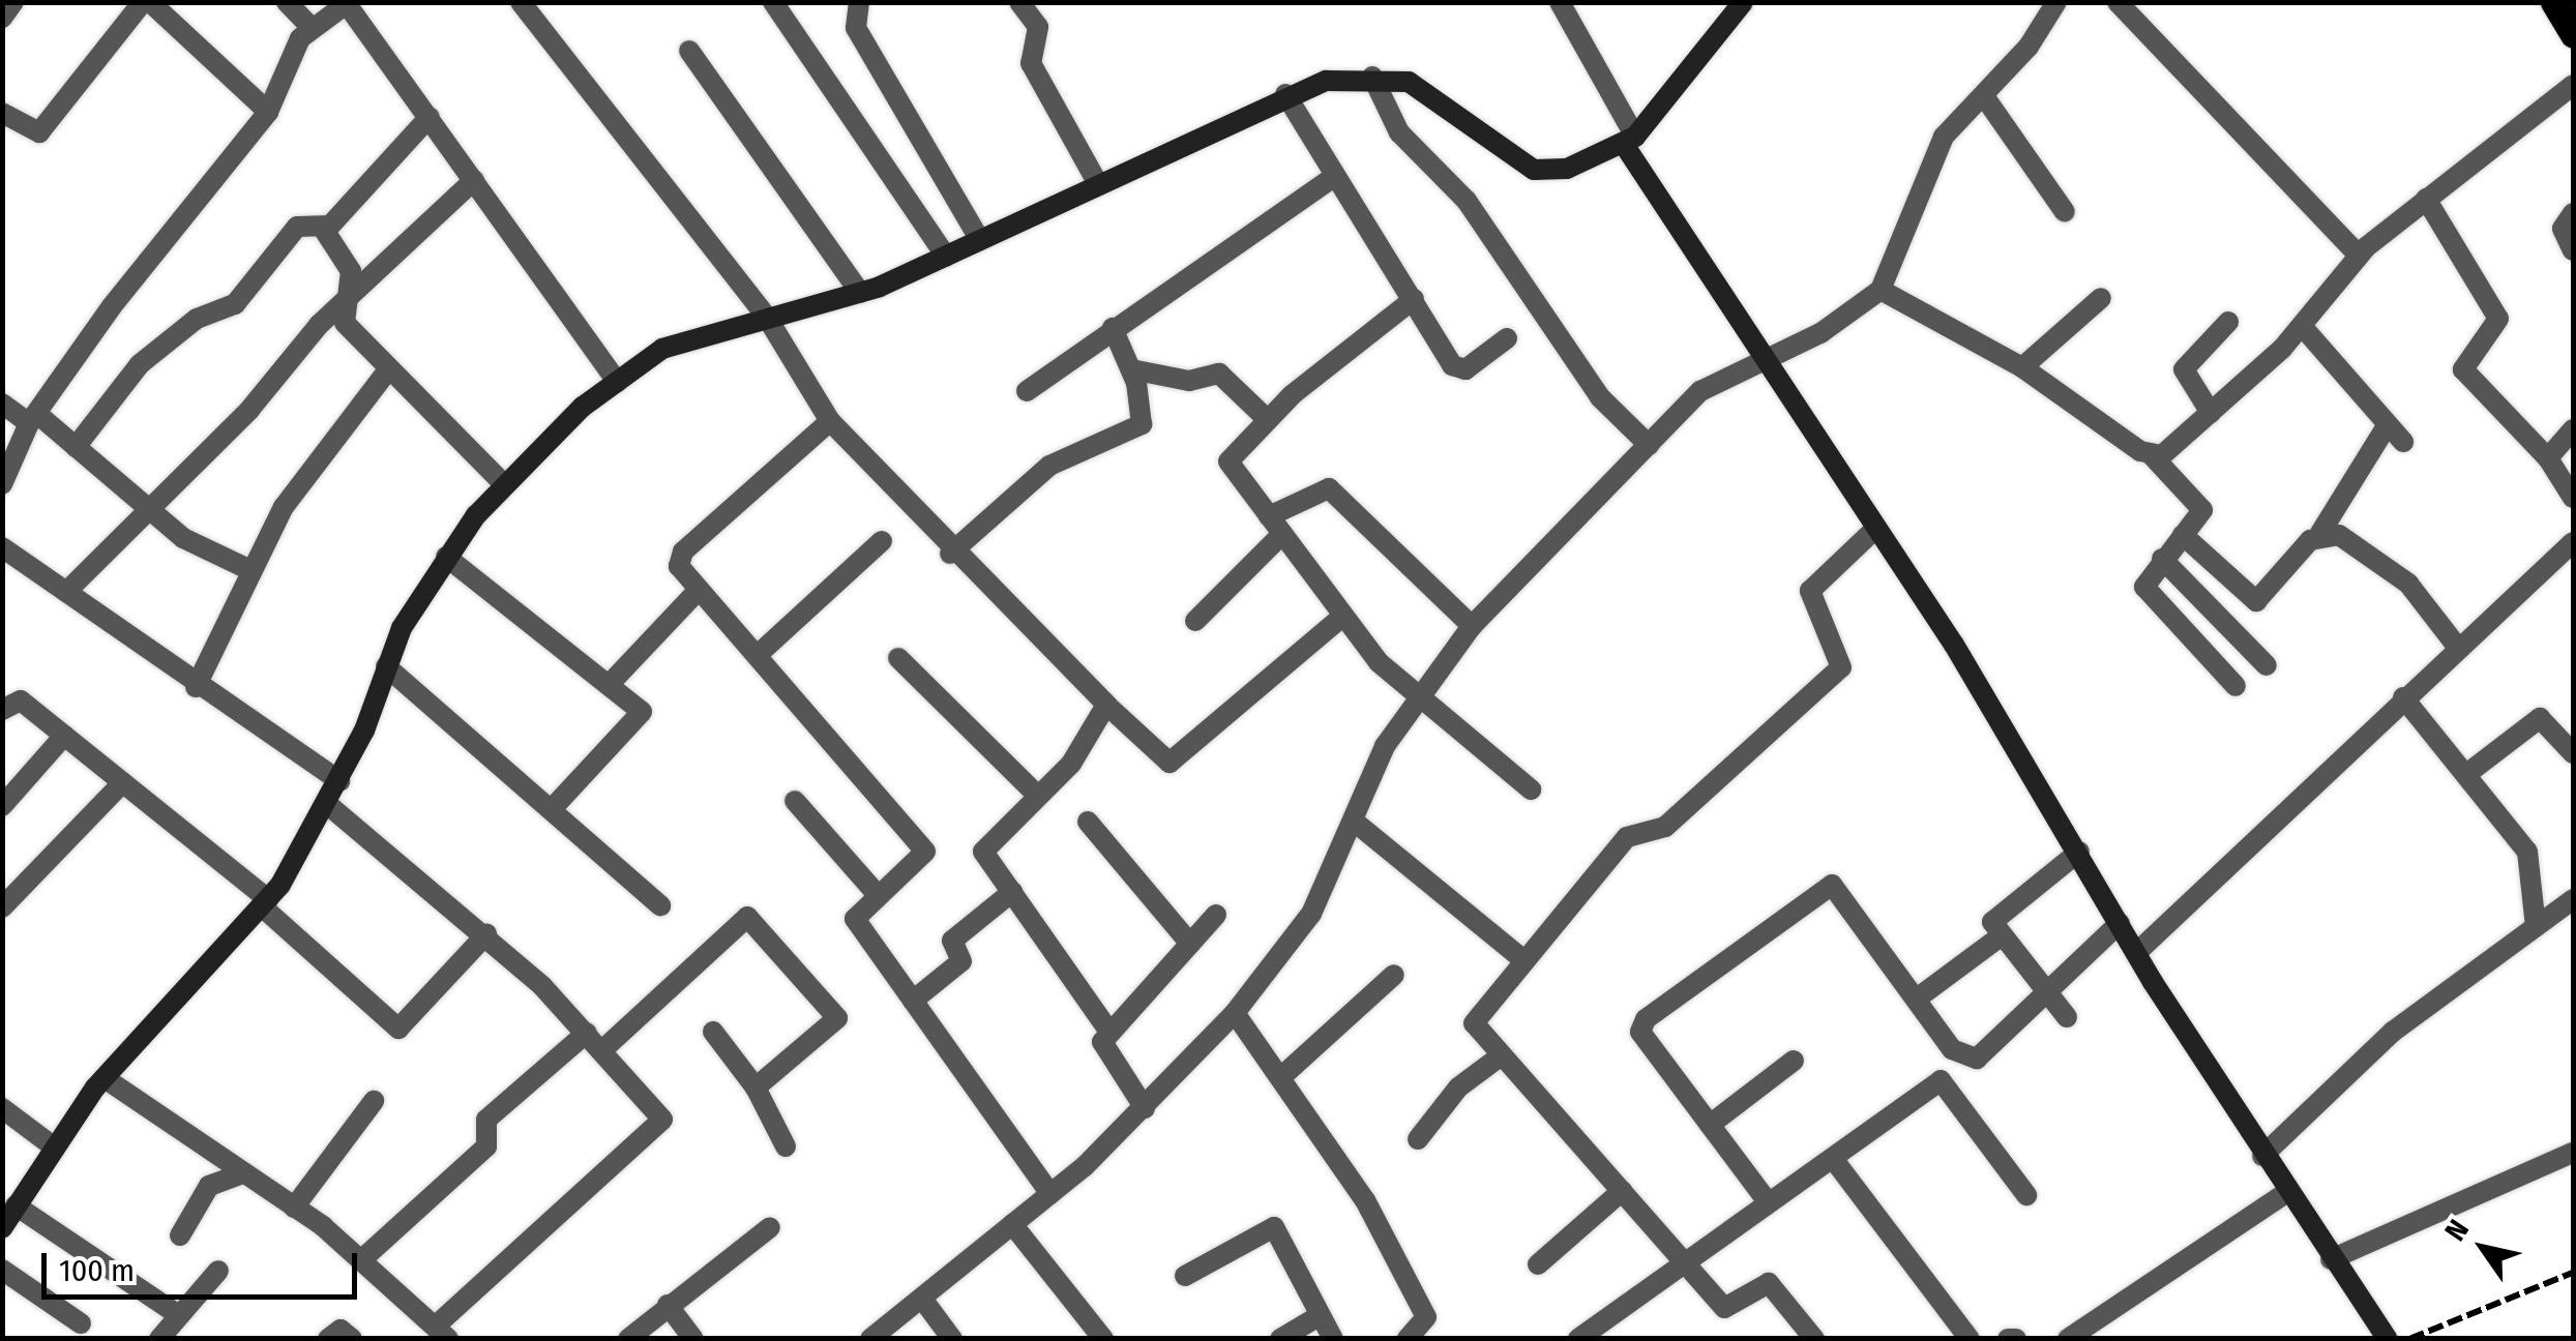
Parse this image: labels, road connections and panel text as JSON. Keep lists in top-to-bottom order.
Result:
{
  "scale_bar": "100 m",
  "north": "top left"
}
